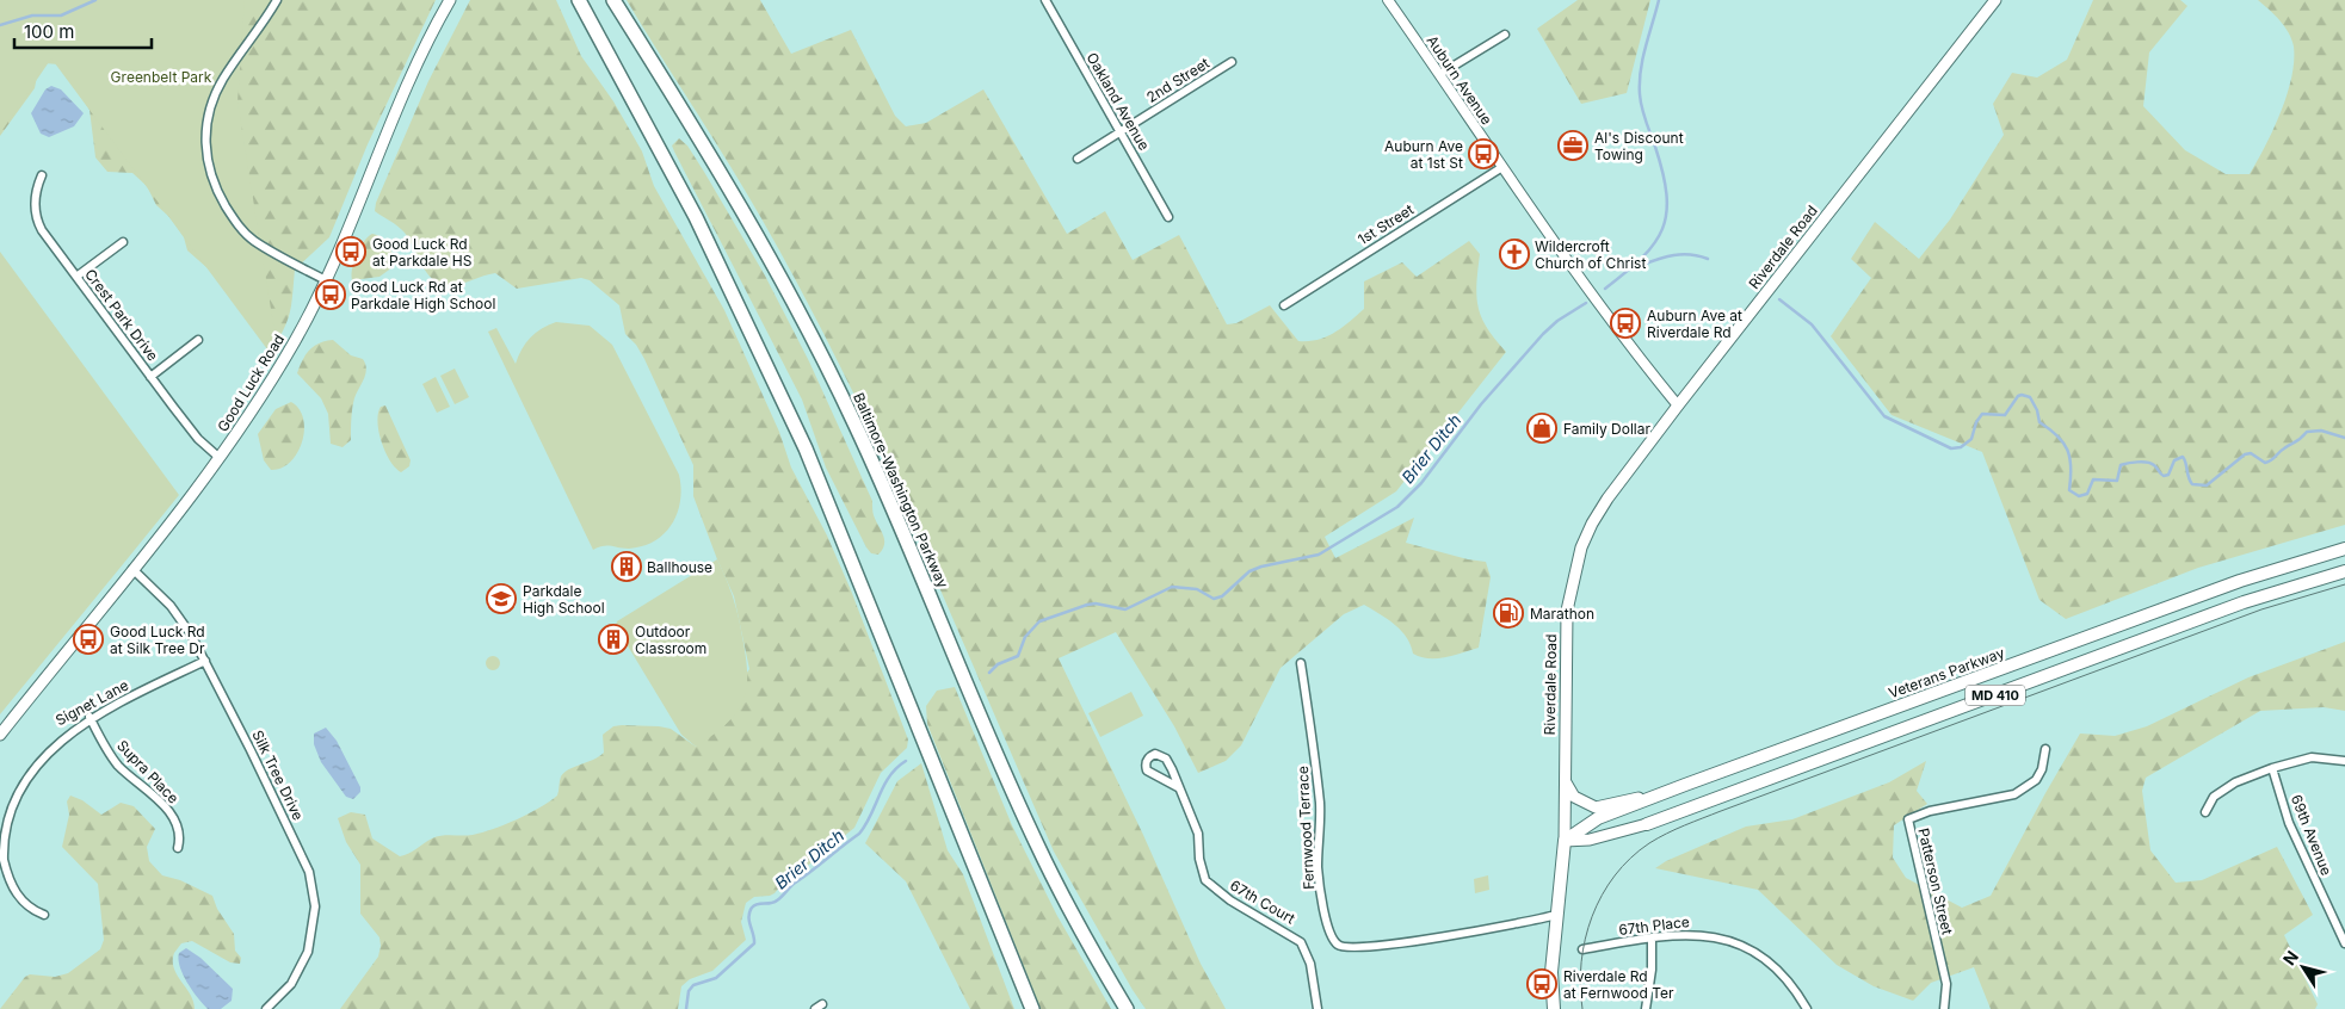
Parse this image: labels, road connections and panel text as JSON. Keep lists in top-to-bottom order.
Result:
{
  "streets": {
    "highway": ["Baltimore-Washington Parkway"],
    "main road": [
      "Riverdale Road",
      "Good Luck Road",
      "Veterans Parkway",
      "MD 410"
    ],
    "street": [
      "2nd Street",
      "Auburn Avenue",
      "Oakland Avenue",
      "1st Street",
      "Crest Park Drive",
      "Signet Lane",
      "Supra Place",
      "Silk Tree Drive",
      "Fernwood Terrace",
      "69th Avenue",
      "Patterson Street",
      "67th Court",
      "67th Place"
    ]
  },
  "crossings": [
    ["2nd Street", "Oakland Avenue"],
    ["Auburn Avenue", "1st Street"],
    ["Auburn Avenue", "Riverdale Road"],
    ["Riverdale Road", "Veterans Parkway"],
    ["Riverdale Road", "Fernwood Terrace"],
    ["Crest Park Drive", "Good Luck Road"],
    ["Good Luck Road", "Silk Tree Drive"],
    ["Signet Lane", "Supra Place"],
    ["Signet Lane", "Silk Tree Drive"]
  ],
  "water": ["Brier Ditch"],
  "parks": ["Greenbelt Park"],
  "places": {
    "office": ["Al's Discount Towing"],
    "bus stop": [
      "Auburn Ave at 1st St",
      "Good Luck Rd at Parkdale HS",
      "Good Luck Rd at Parkdale High School",
      "Auburn Ave at Riverdale Rd",
      "Good Luck Rd at Silk Tree Dr",
      "Riverdale Rd at Fernwood Ter"
    ],
    "church": ["Wildercroft Church of Christ"],
    "shop": ["Family Dollar"],
    "building": ["Ballhouse", "Outdoor Classroom"],
    "school or university": ["Parkdale High School"],
    "fuel station": ["Marathon"]
  },
  "scale_bar": "100 m",
  "north": "top left"
}
